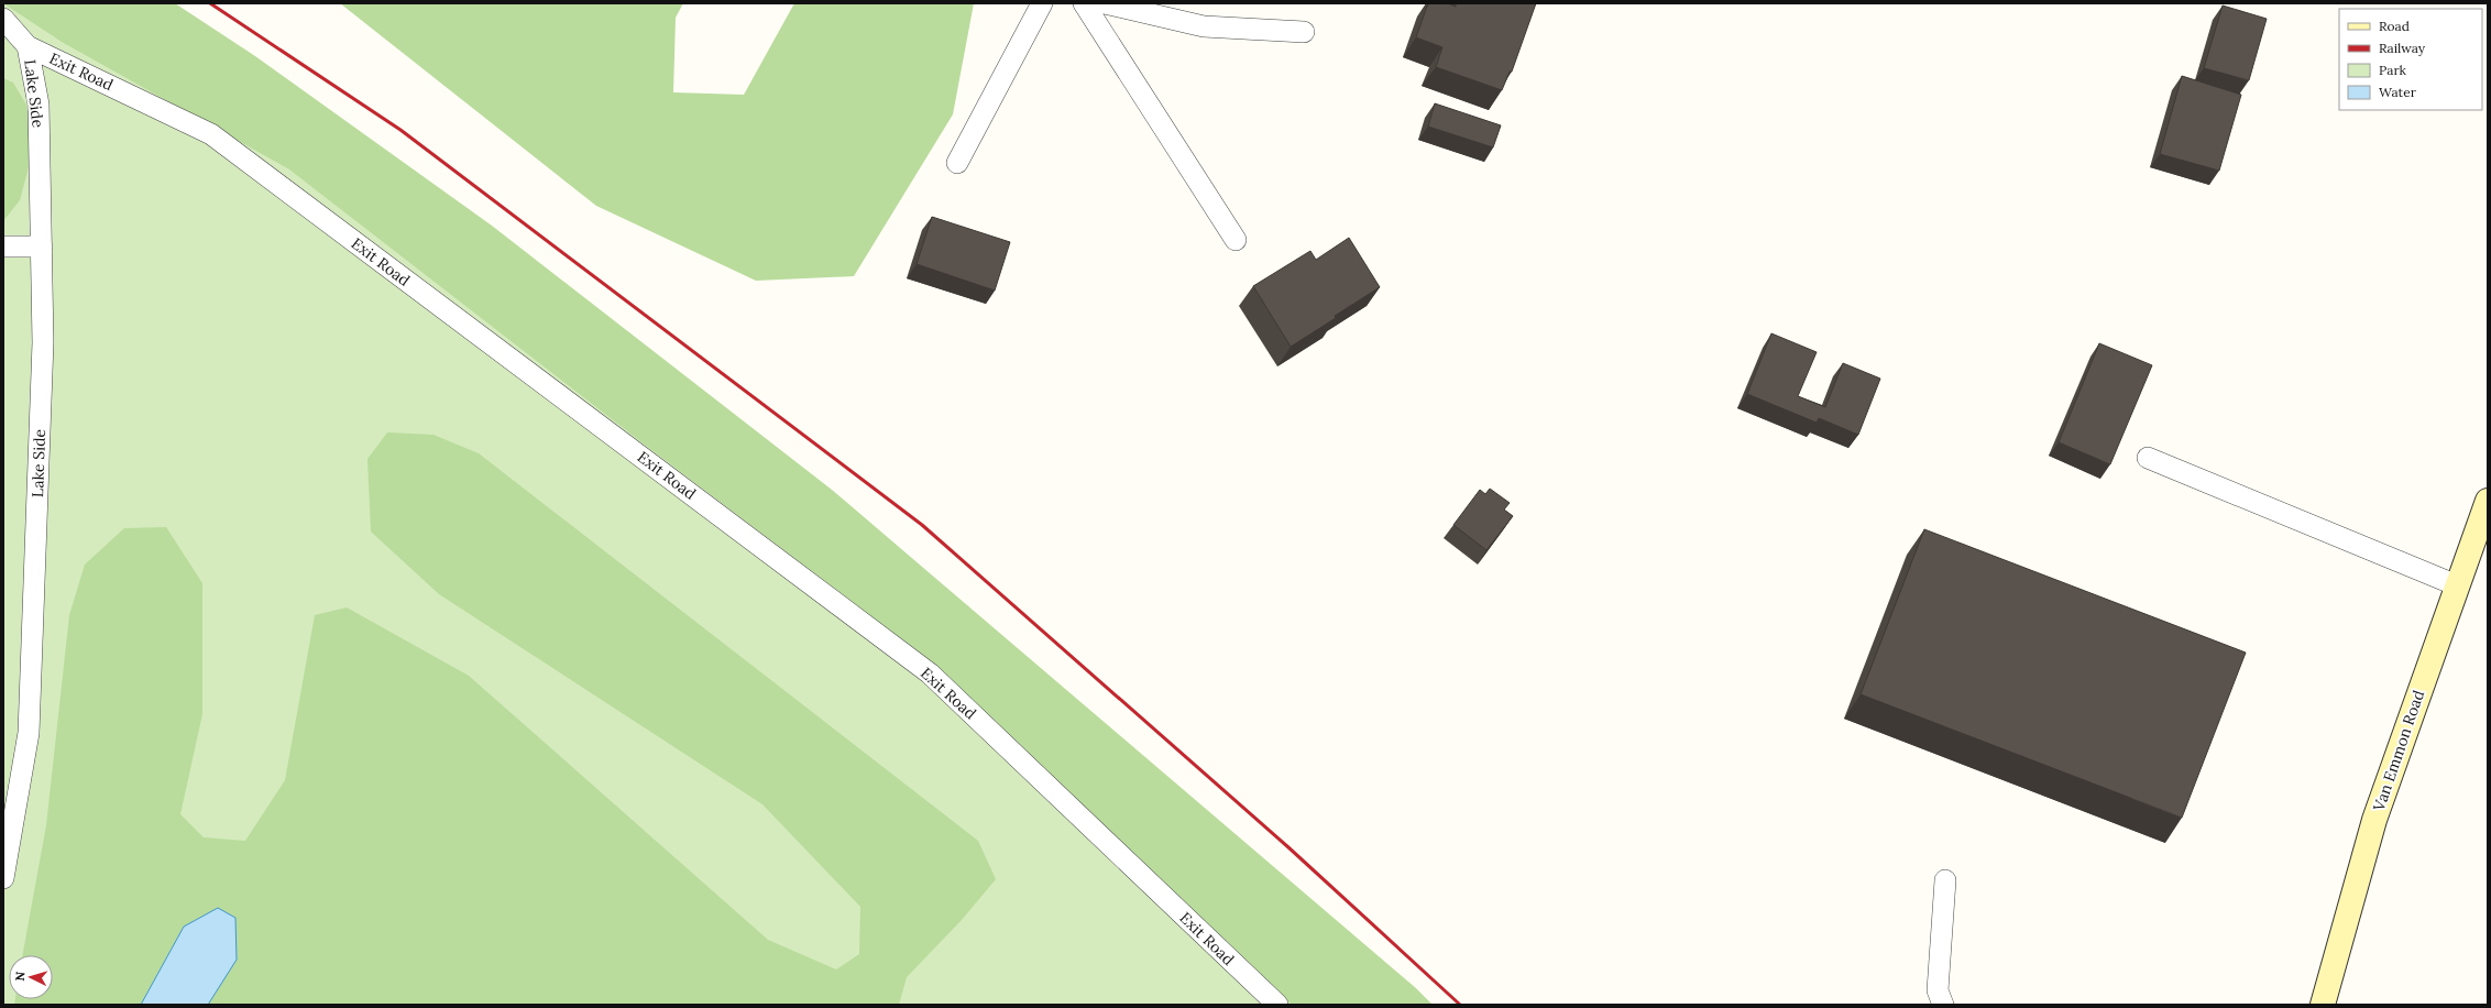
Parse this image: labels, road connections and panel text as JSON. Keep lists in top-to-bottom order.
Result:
{
  "streets": {
    "street": ["Van Emmon Road"],
    "lane": ["Exit Road", "Lake Side"]
  },
  "crossings": [
    ["Exit Road", "Lake Side"]
  ],
  "legend": [
    "Road",
    "Railway",
    "Park",
    "Water"
  ],
  "north": "left"
}
